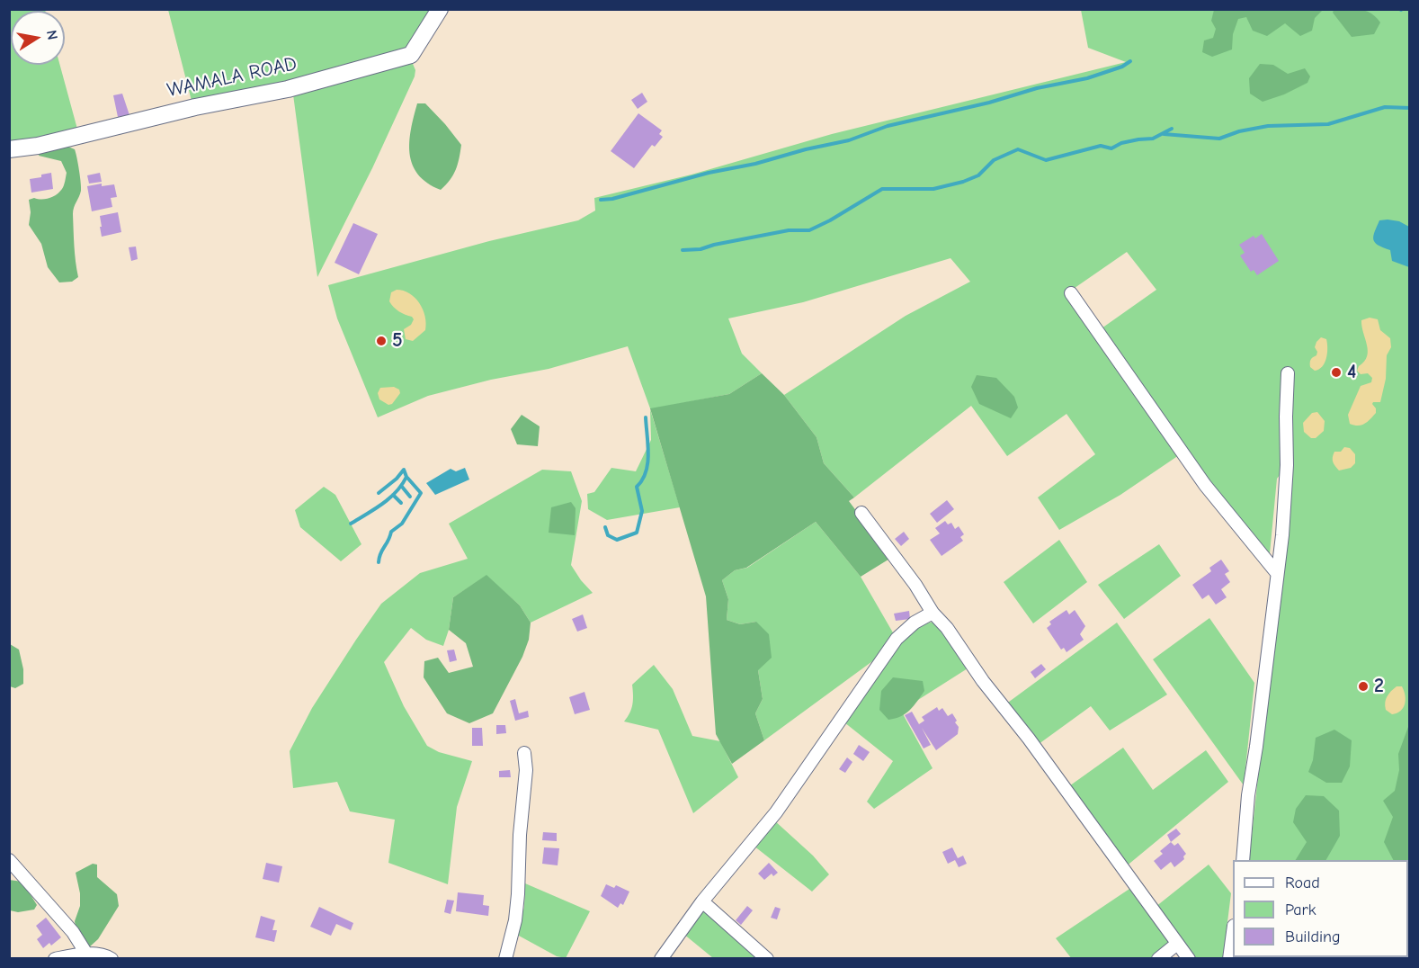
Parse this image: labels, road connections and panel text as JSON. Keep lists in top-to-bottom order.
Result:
{
  "streets": {
    "street": ["WAMALA ROAD"]
  },
  "places": ["5", "4", "2"],
  "legend": ["Road", "Park", "Building"],
  "north": "right"
}
